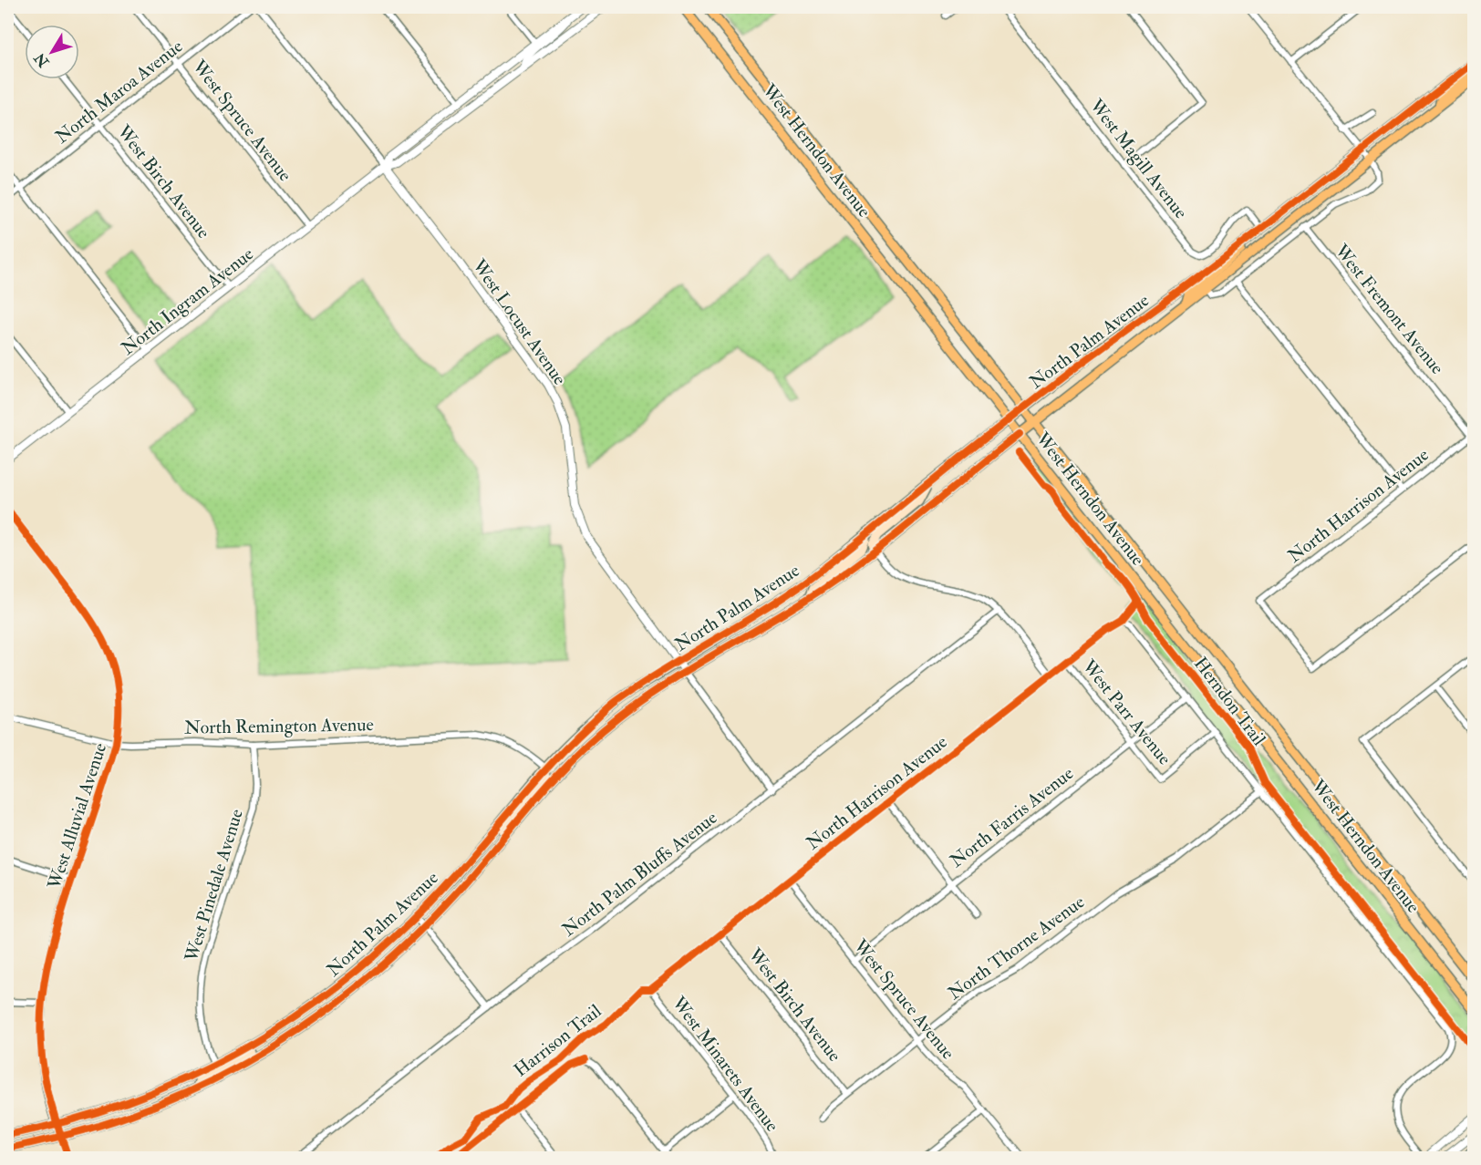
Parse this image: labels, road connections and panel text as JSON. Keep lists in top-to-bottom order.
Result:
{
  "streets": {
    "main road": ["West Herndon Avenue", "North Palm Avenue"],
    "street": [
      "North Maroa Avenue",
      "West Spruce Avenue",
      "West Magill Avenue",
      "West Birch Avenue",
      "North Ingram Avenue",
      "West Fremont Avenue",
      "West Locust Avenue",
      "North Harrison Avenue",
      "West Parr Avenue",
      "North Remington Avenue",
      "West Alluvial Avenue",
      "North Farris Avenue",
      "North Palm Bluffs Avenue",
      "West Pinedale Avenue",
      "North Thorne Avenue",
      "West Minarets Avenue"
    ],
    "cycle path": ["Herndon Trail", "Harrison Trail"]
  },
  "crossings": [
    ["North Maroa Avenue", "West Spruce Avenue"],
    ["North Maroa Avenue", "West Birch Avenue"],
    ["West Spruce Avenue", "North Ingram Avenue"],
    ["West Spruce Avenue", "North Harrison Avenue"],
    ["West Spruce Avenue", "North Farris Avenue"],
    ["West Spruce Avenue", "North Thorne Avenue"],
    ["West Herndon Avenue", "North Palm Avenue"],
    ["West Magill Avenue", "North Palm Avenue"],
    ["West Birch Avenue", "North Ingram Avenue"],
    ["West Birch Avenue", "North Harrison Avenue"],
    ["West Birch Avenue", "North Thorne Avenue"],
    ["North Ingram Avenue", "West Locust Avenue"],
    ["West Fremont Avenue", "North Harrison Avenue"],
    ["West Locust Avenue", "North Palm Avenue"],
    ["West Locust Avenue", "North Palm Bluffs Avenue"],
    ["North Palm Avenue", "North Remington Avenue"],
    ["North Palm Avenue", "West Alluvial Avenue"],
    ["North Palm Avenue", "West Pinedale Avenue"],
    ["North Harrison Avenue", "West Parr Avenue"],
    ["North Harrison Avenue", "North Farris Avenue"],
    ["North Harrison Avenue", "West Minarets Avenue"],
    ["West Parr Avenue", "North Farris Avenue"],
    ["North Remington Avenue", "West Alluvial Avenue"],
    ["North Remington Avenue", "West Pinedale Avenue"]
  ],
  "north": "bottom left"
}
